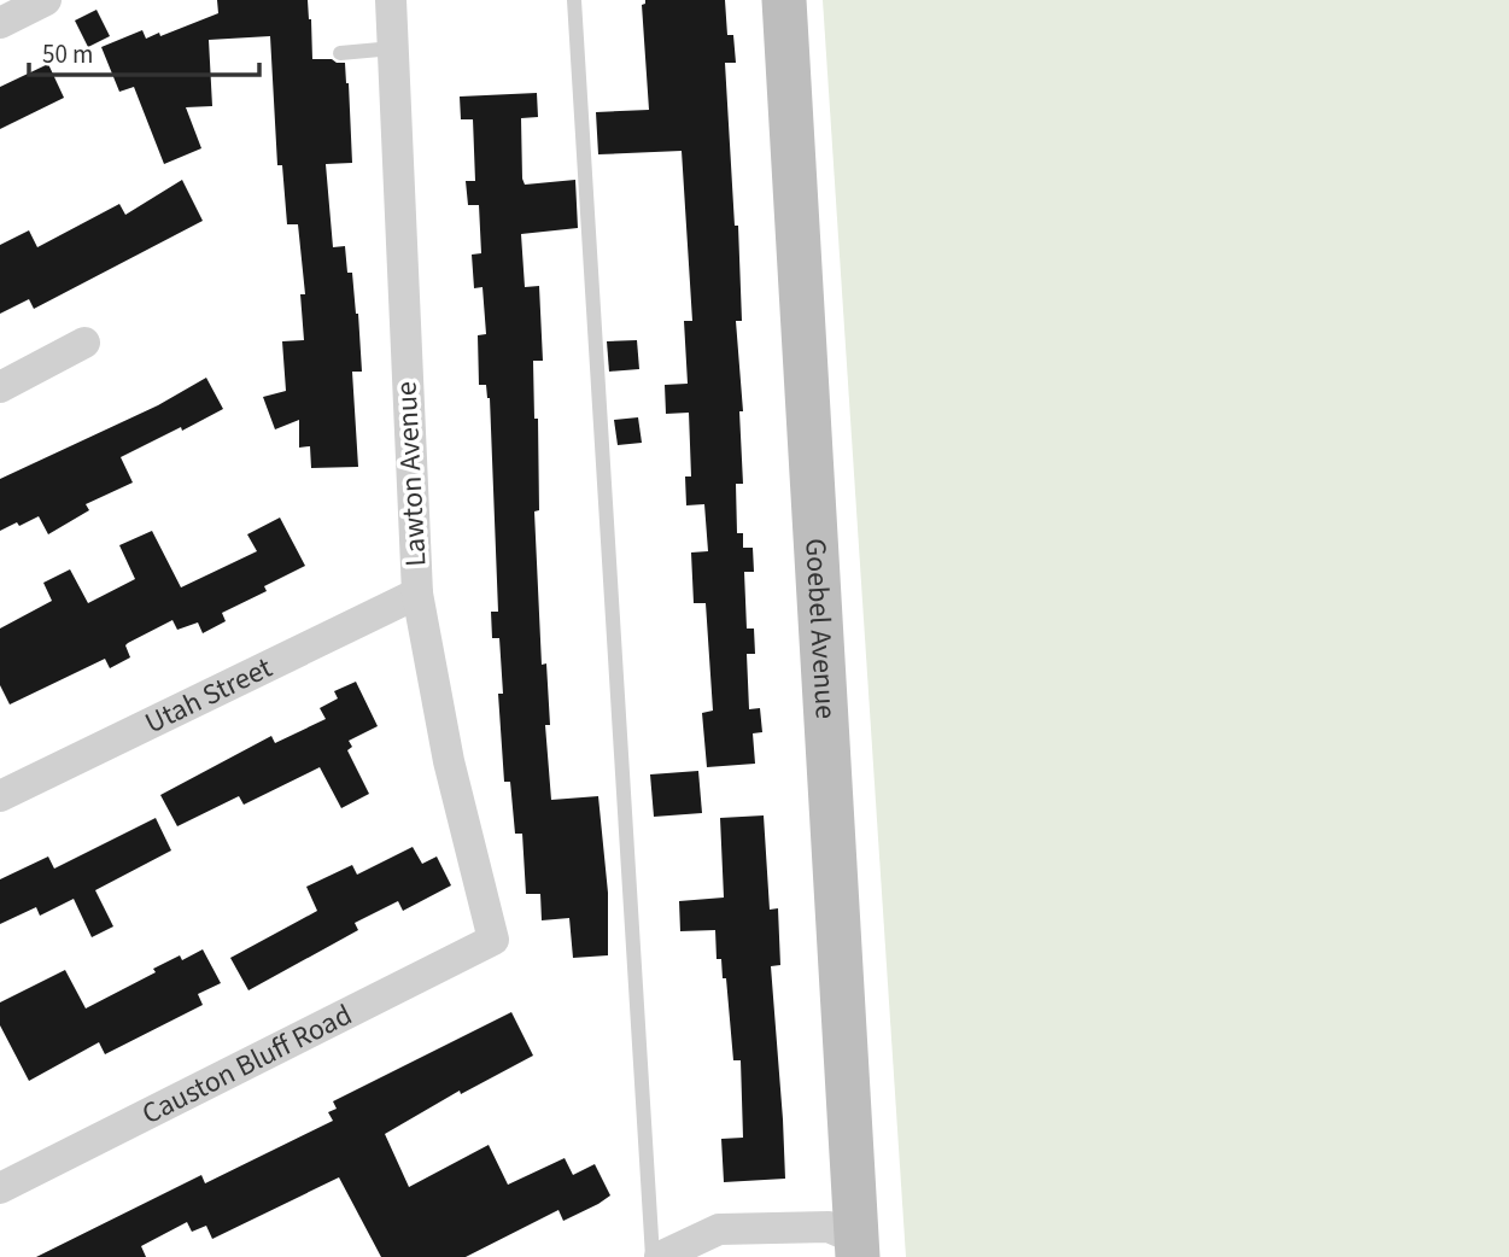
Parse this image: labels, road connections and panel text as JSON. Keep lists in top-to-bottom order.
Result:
{
  "streets": {
    "street": [
      "Lawton Avenue",
      "Goebel Avenue",
      "Utah Street",
      "Causton Bluff Road"
    ]
  },
  "crossings": [
    ["Lawton Avenue", "Utah Street"],
    ["Lawton Avenue", "Causton Bluff Road"]
  ],
  "scale_bar": "50 m"
}
